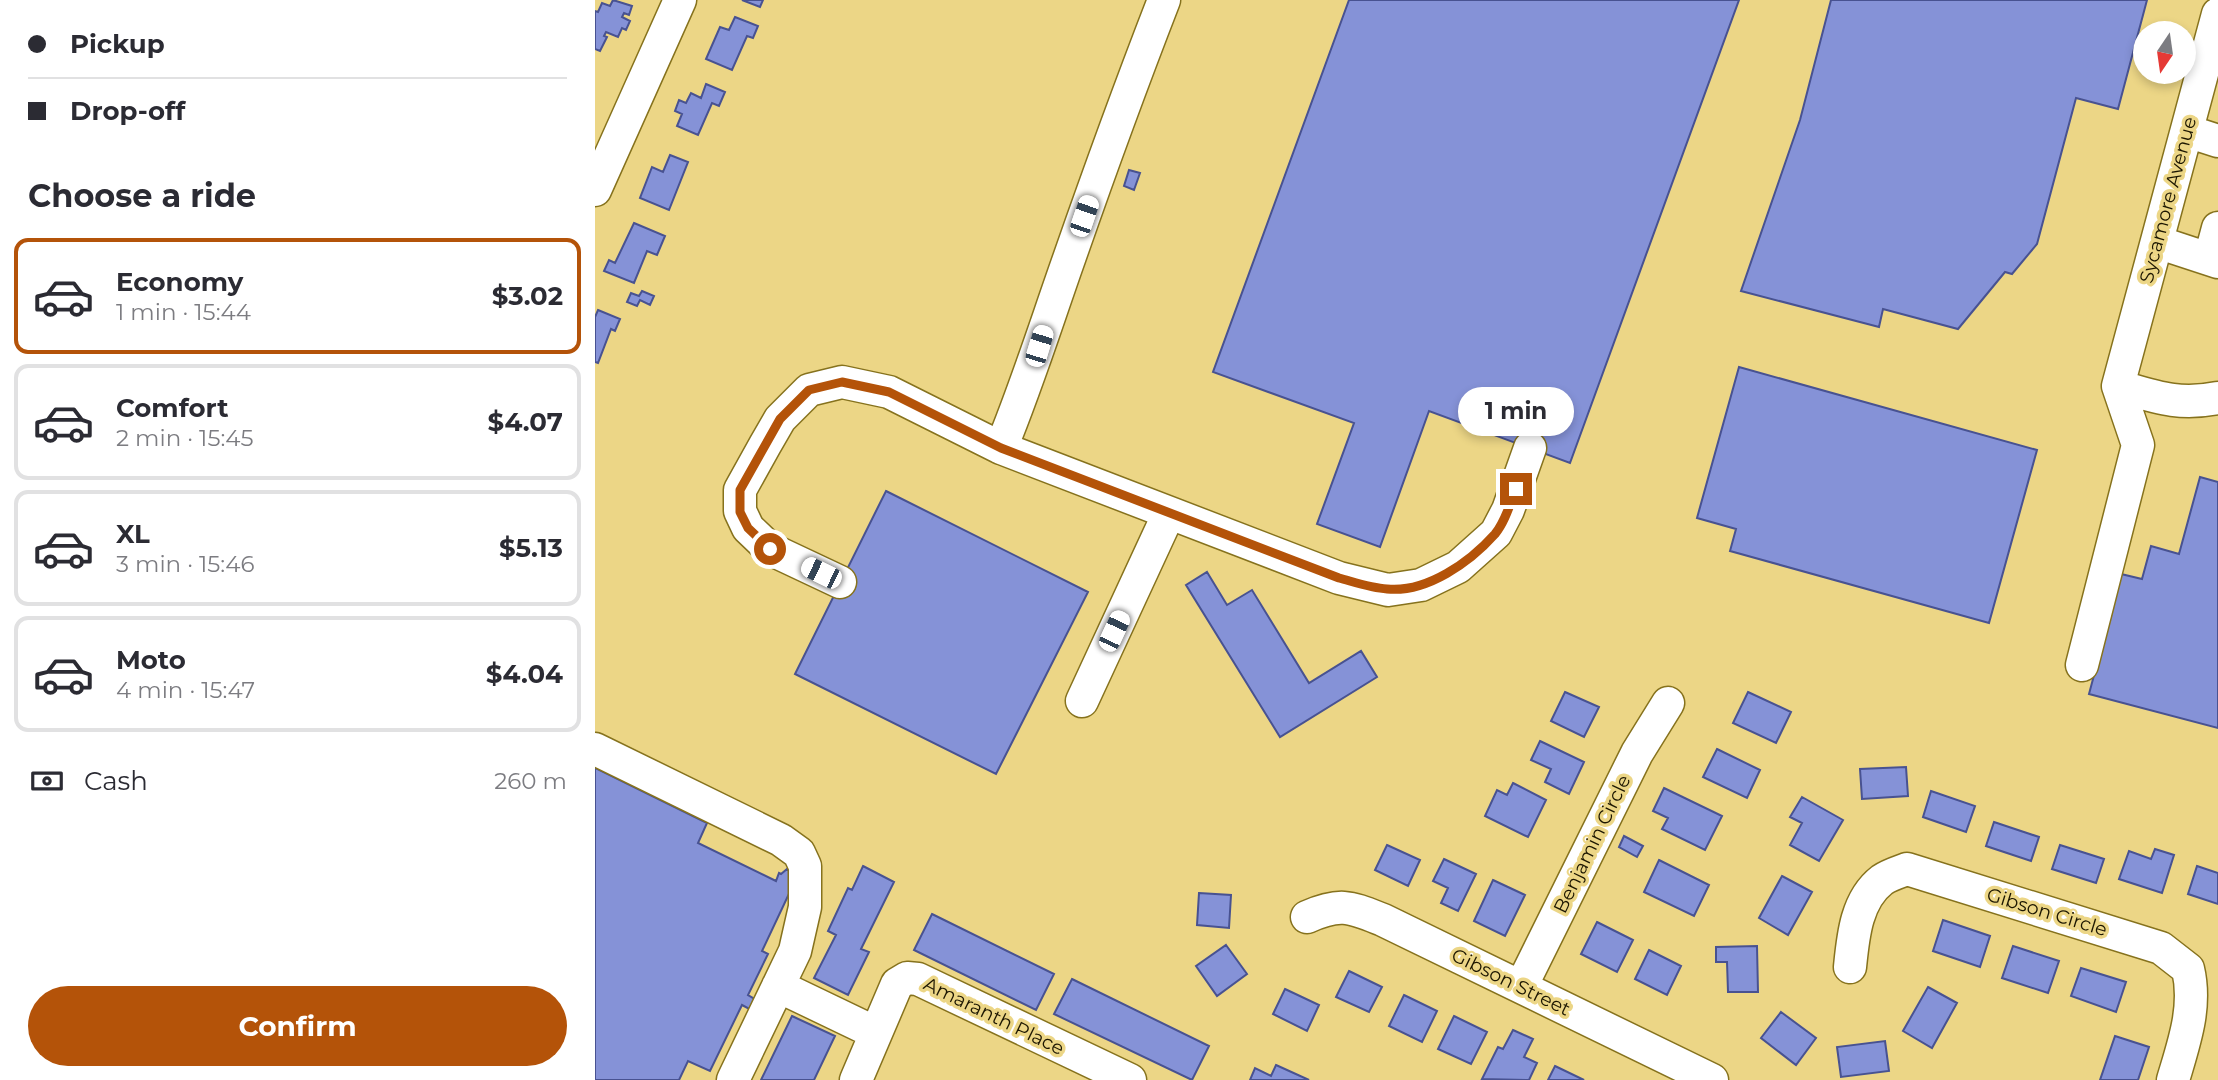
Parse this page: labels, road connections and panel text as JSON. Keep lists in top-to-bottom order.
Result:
{
  "streets": {
    "street": [
      "Sycamore Avenue",
      "Benjamin Circle",
      "Gibson Circle",
      "Gibson Street",
      "Amaranth Place"
    ]
  },
  "crossings": [
    ["Benjamin Circle", "Gibson Street"]
  ],
  "north": "bottom",
  "page": {
    "banner": ["Pickup", "Drop-off"],
    "heading": "Choose a ride",
    "list": [
      {
        "name": "Economy",
        "note": "1 min · 15:44",
        "value": "$3.02"
      },
      {
        "name": "Comfort",
        "note": "2 min · 15:45",
        "value": "$4.07"
      },
      {
        "name": "XL",
        "note": "3 min · 15:46",
        "value": "$5.13"
      },
      {
        "name": "Moto",
        "note": "4 min · 15:47",
        "value": "$4.04"
      }
    ],
    "bubble": "1 min",
    "pay": ["Cash", "260 m"],
    "buttons": "Confirm"
  }
}
